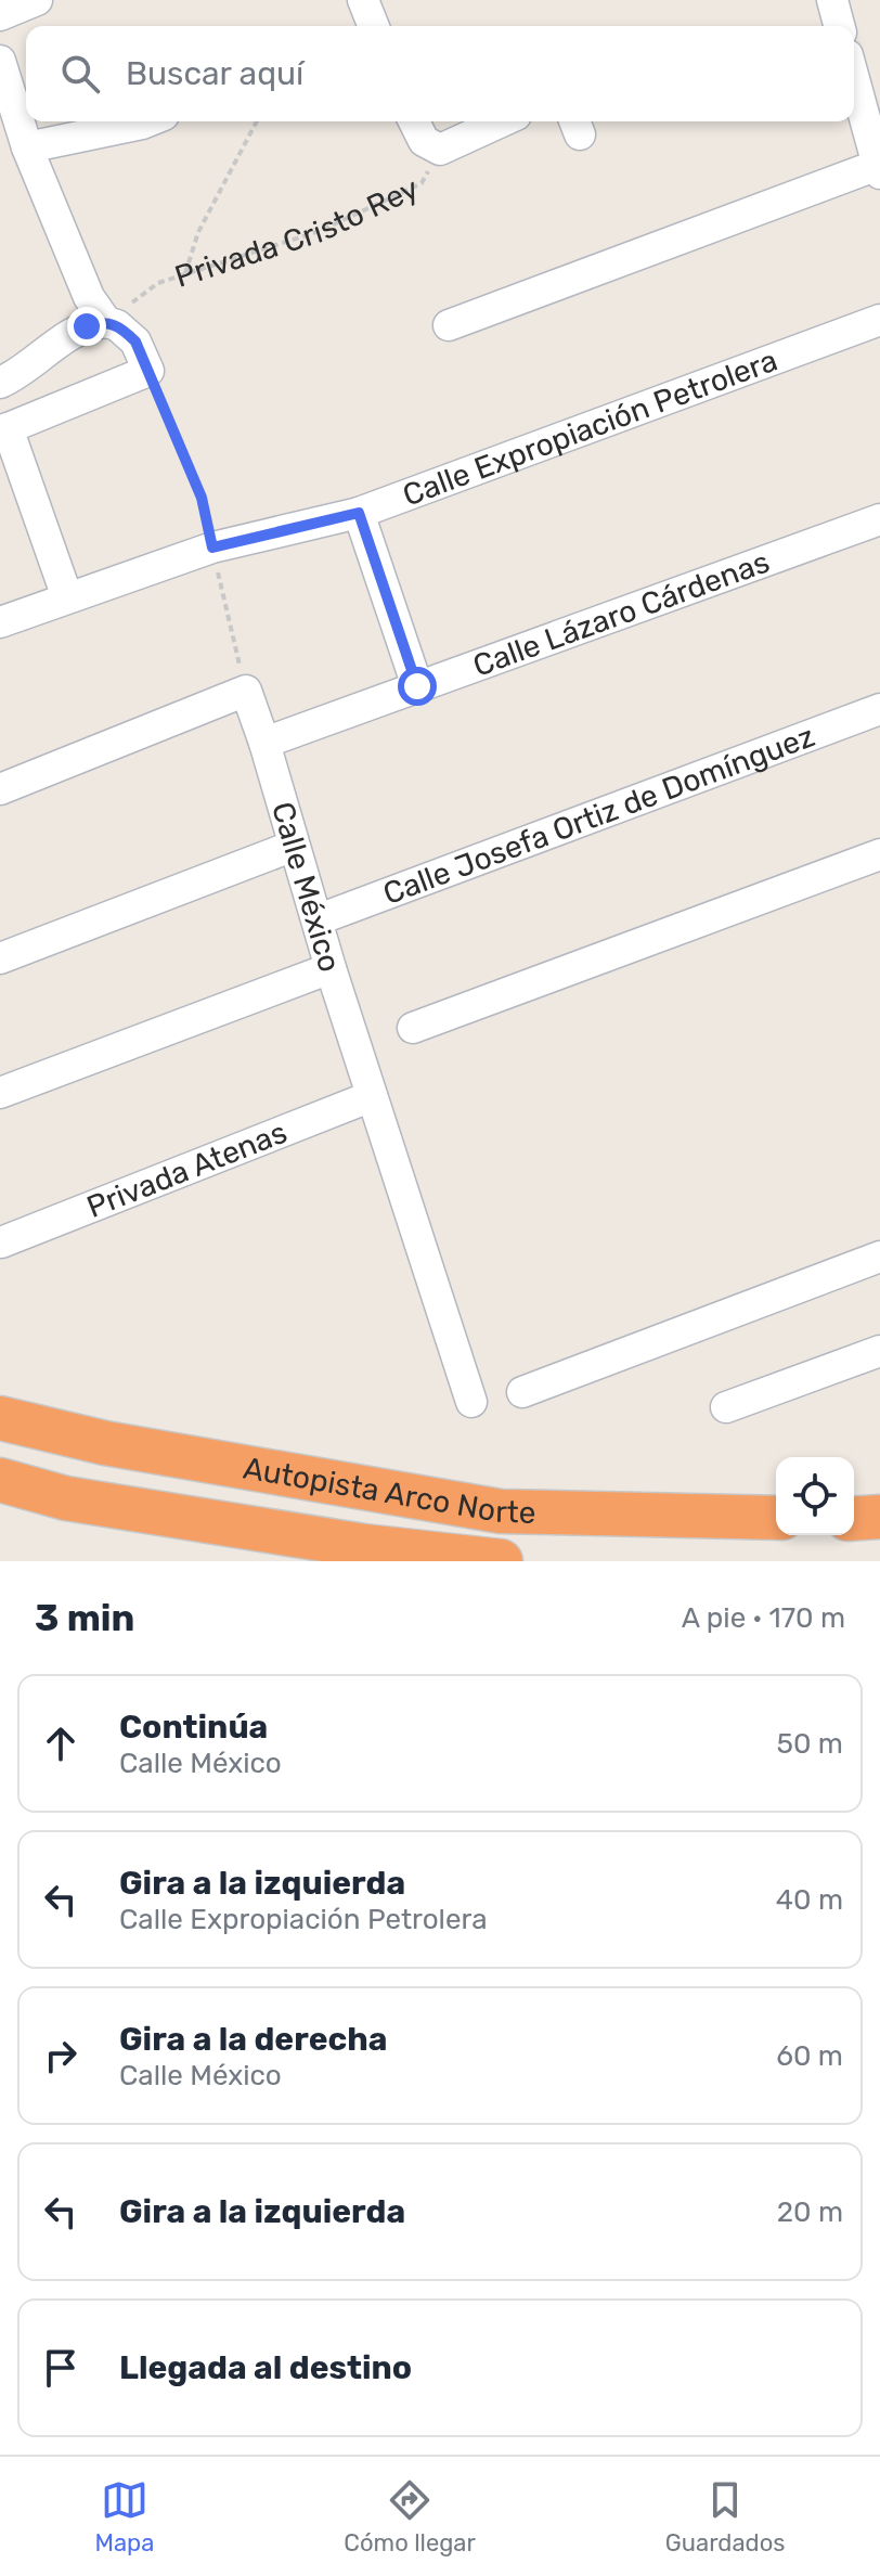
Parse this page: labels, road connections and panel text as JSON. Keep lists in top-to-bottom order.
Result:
{
  "streets": {
    "highway": ["Autopista Arco Norte"],
    "street": [
      "Privada Cristo Rey",
      "Calle Expropiación Petrolera",
      "Calle Lázaro Cárdenas",
      "Calle Josefa Ortiz de Domínguez",
      "Calle México",
      "Privada Atenas"
    ]
  },
  "crossings": [
    ["Calle Lázaro Cárdenas", "Calle México"],
    ["Calle Josefa Ortiz de Domínguez", "Calle México"],
    ["Calle México", "Privada Atenas"]
  ],
  "page": {
    "search": "Buscar aquí",
    "heading": ["3 min", "A pie · 170 m"],
    "list": [
      ["Continúa", "Calle México", "50 m"],
      ["Gira a la izquierda", "Calle Expropiación Petrolera", "40 m"],
      ["Gira a la derecha", "Calle México", "60 m"],
      ["Gira a la izquierda", "20 m"],
      "Llegada al destino"
    ],
    "nav": ["Mapa", "Cómo llegar", "Guardados"]
  }
}
